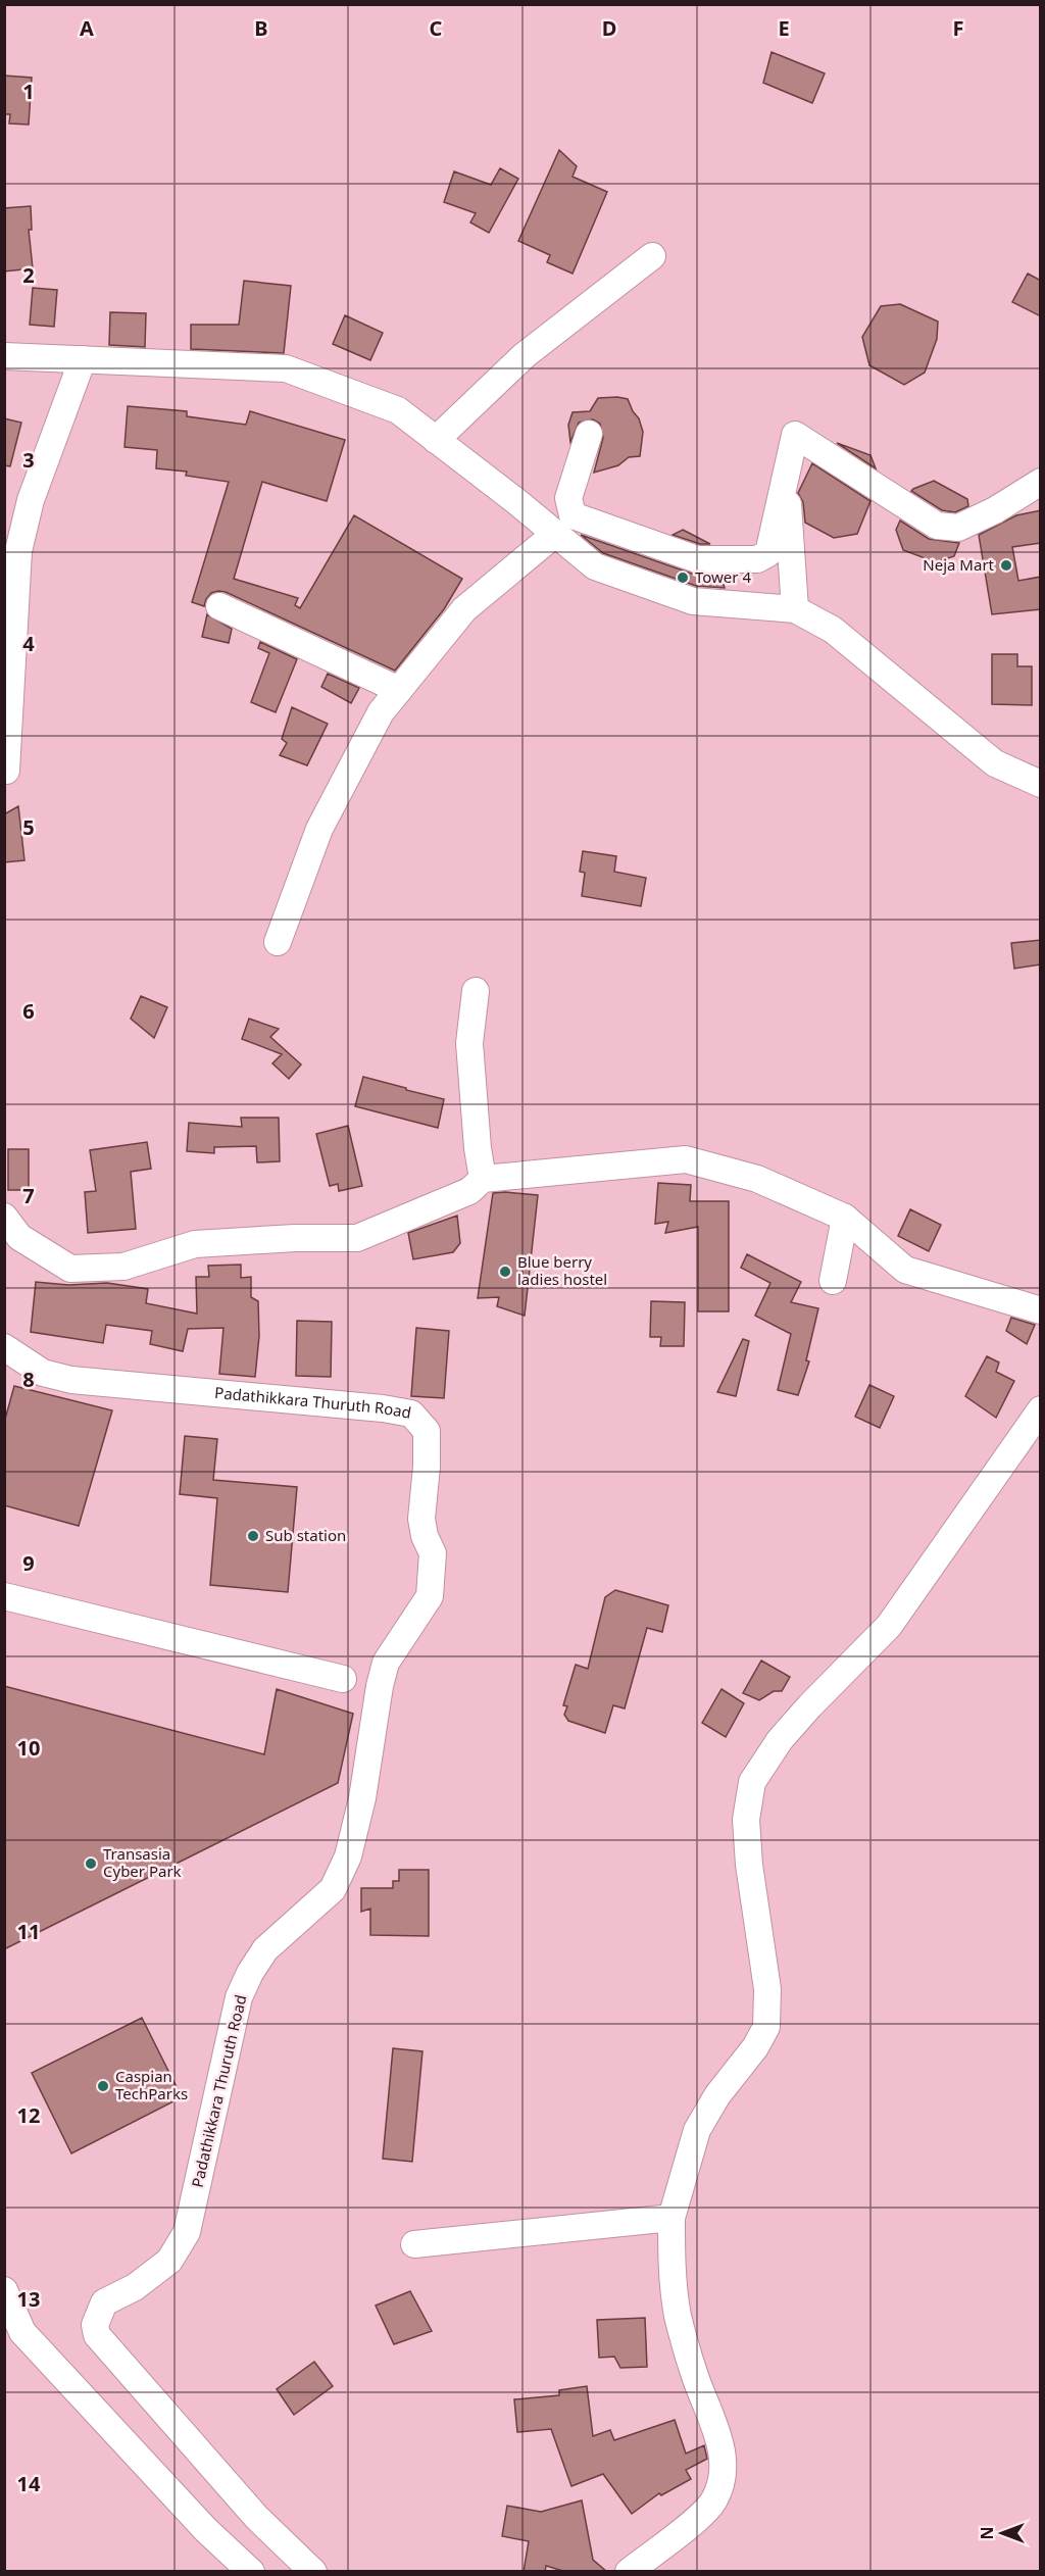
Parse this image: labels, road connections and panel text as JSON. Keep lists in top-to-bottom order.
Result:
{
  "streets": {
    "street": ["Padathikkara Thuruth Road"]
  },
  "places": [
    "Neja Mart",
    "Tower 4",
    "Blue berry ladies hostel",
    "Sub station",
    "Transasia Cyber Park",
    "Caspian TechParks"
  ],
  "north": "left",
  "grid": {
    "columns": [
      "A",
      "B",
      "C",
      "D",
      "E",
      "F"
    ],
    "rows": [
      "1",
      "2",
      "3",
      "4",
      "5",
      "6",
      "7",
      "8",
      "9",
      "10",
      "11",
      "12",
      "13",
      "14"
    ]
  }
}
